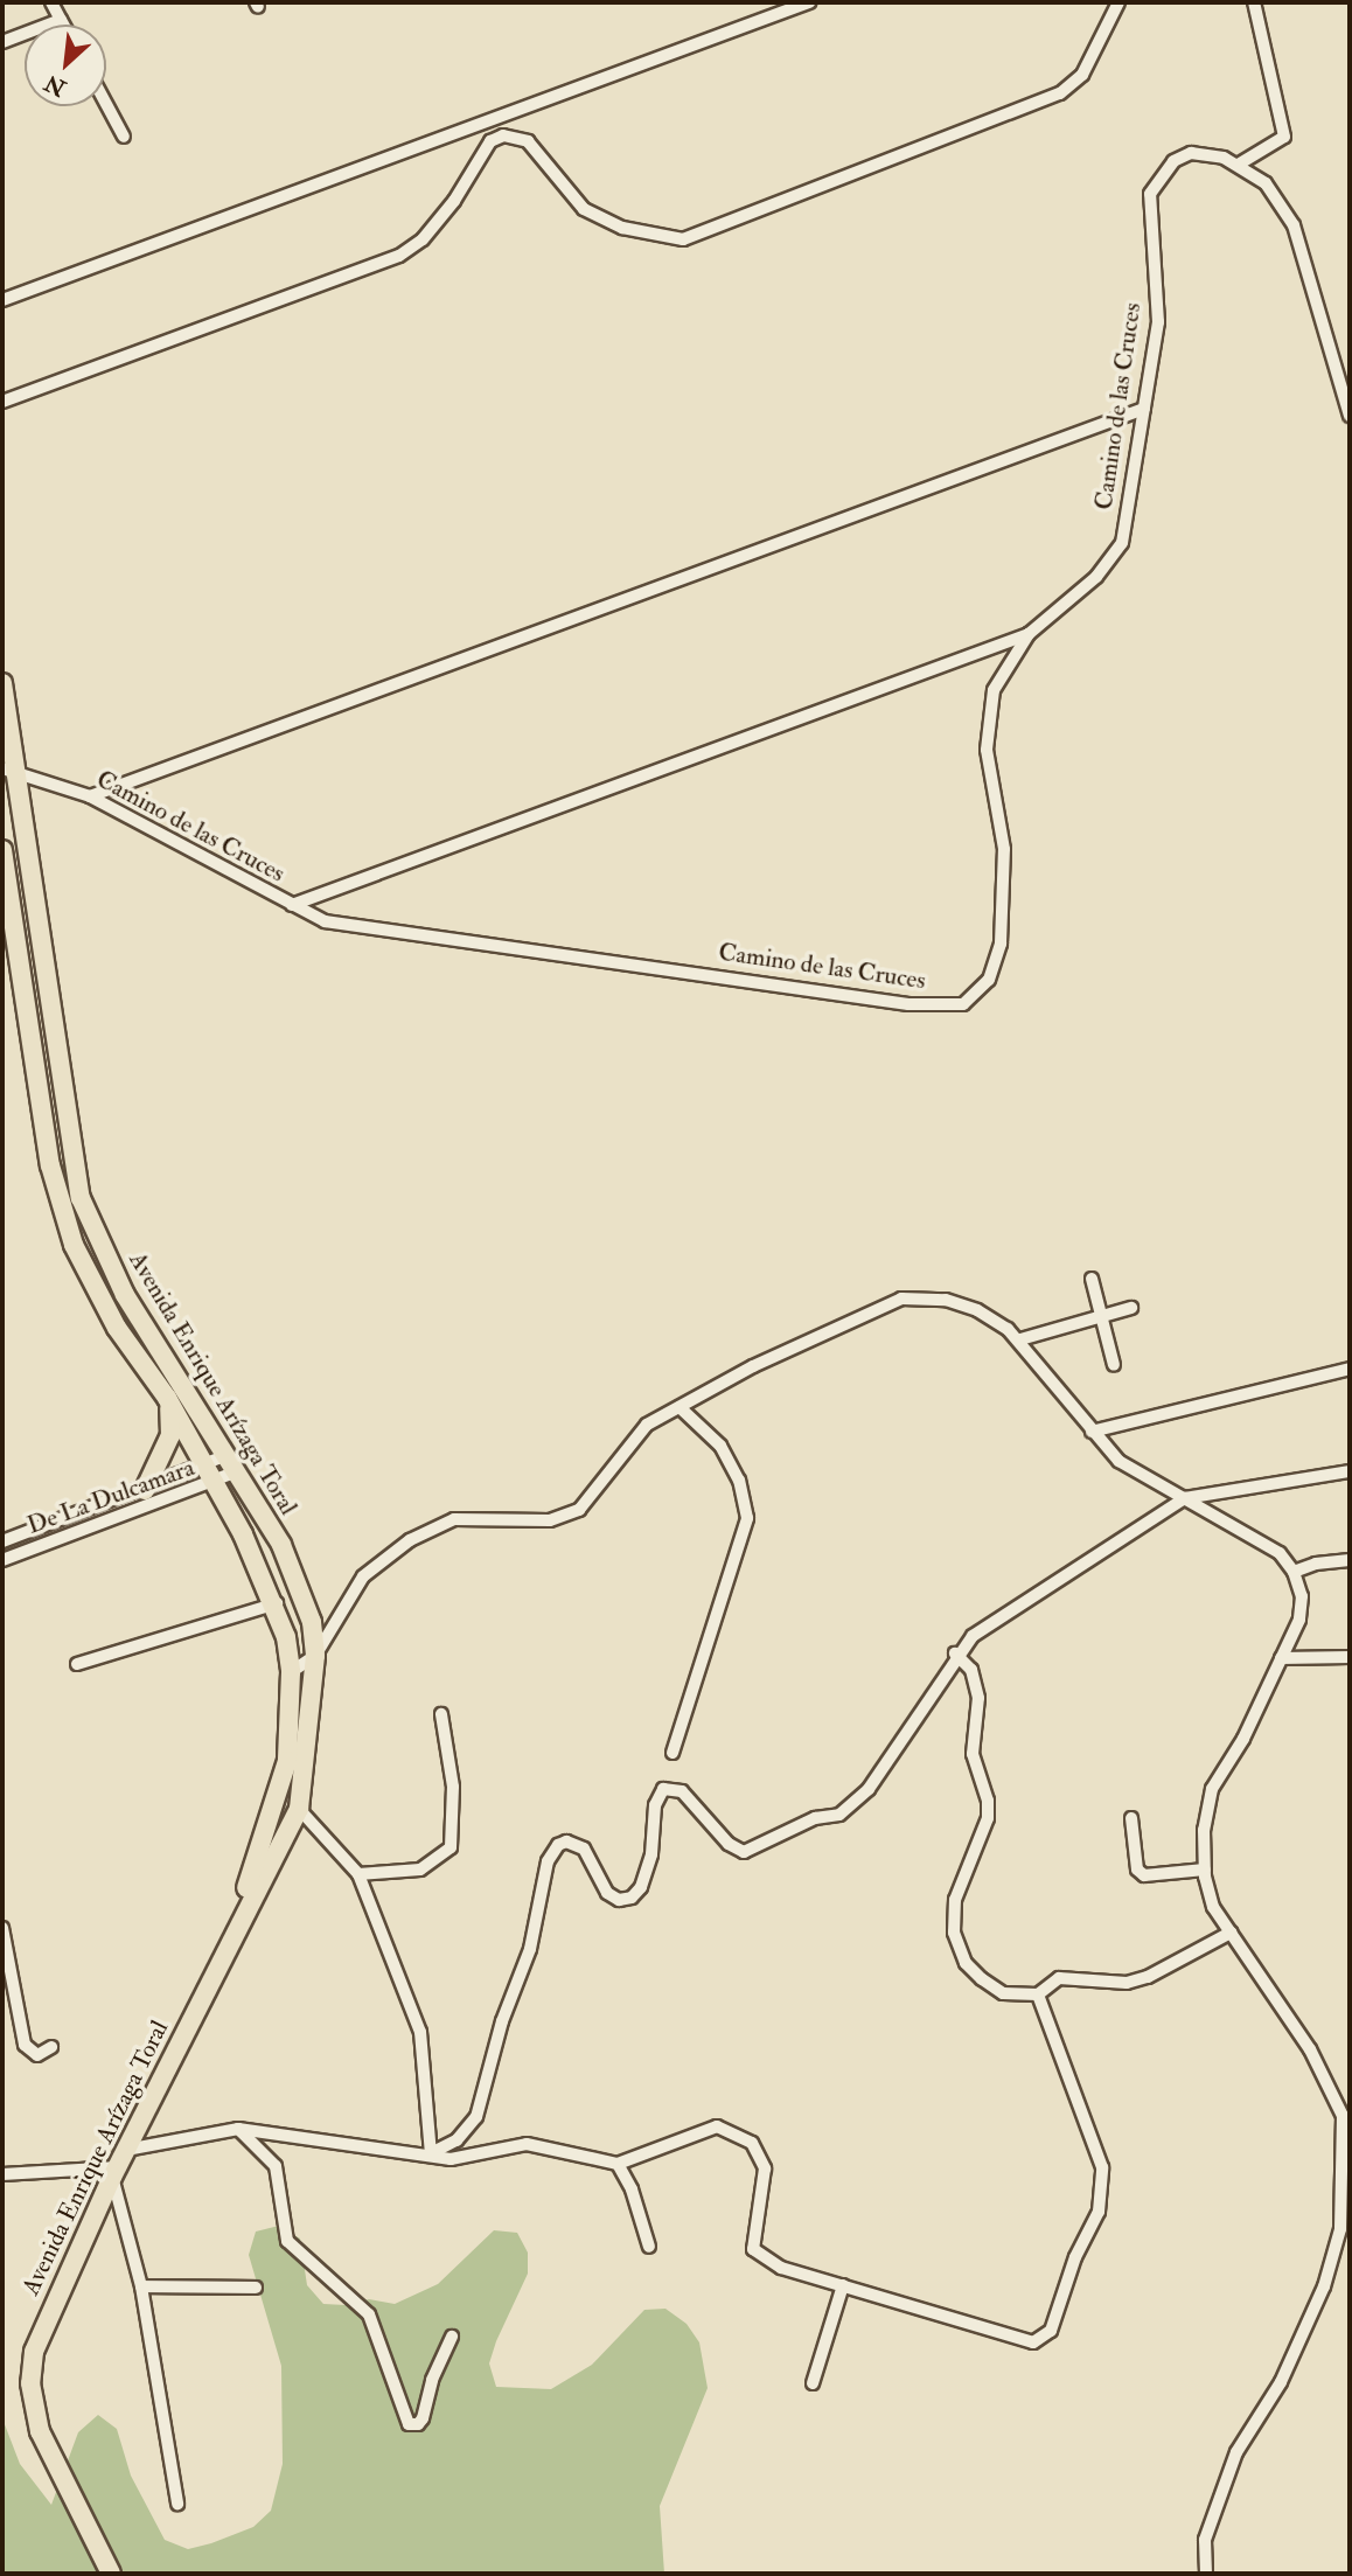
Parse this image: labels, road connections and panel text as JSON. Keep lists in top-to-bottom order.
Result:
{
  "streets": {
    "main road": ["Avenida Enrique Arízaga Toral"],
    "street": ["Camino de las Cruces", "De La Dulcamara"]
  },
  "crossings": [
    ["Camino de las Cruces", "Avenida Enrique Arízaga Toral"],
    ["Avenida Enrique Arízaga Toral", "De La Dulcamara"]
  ],
  "north": "bottom left"
}
